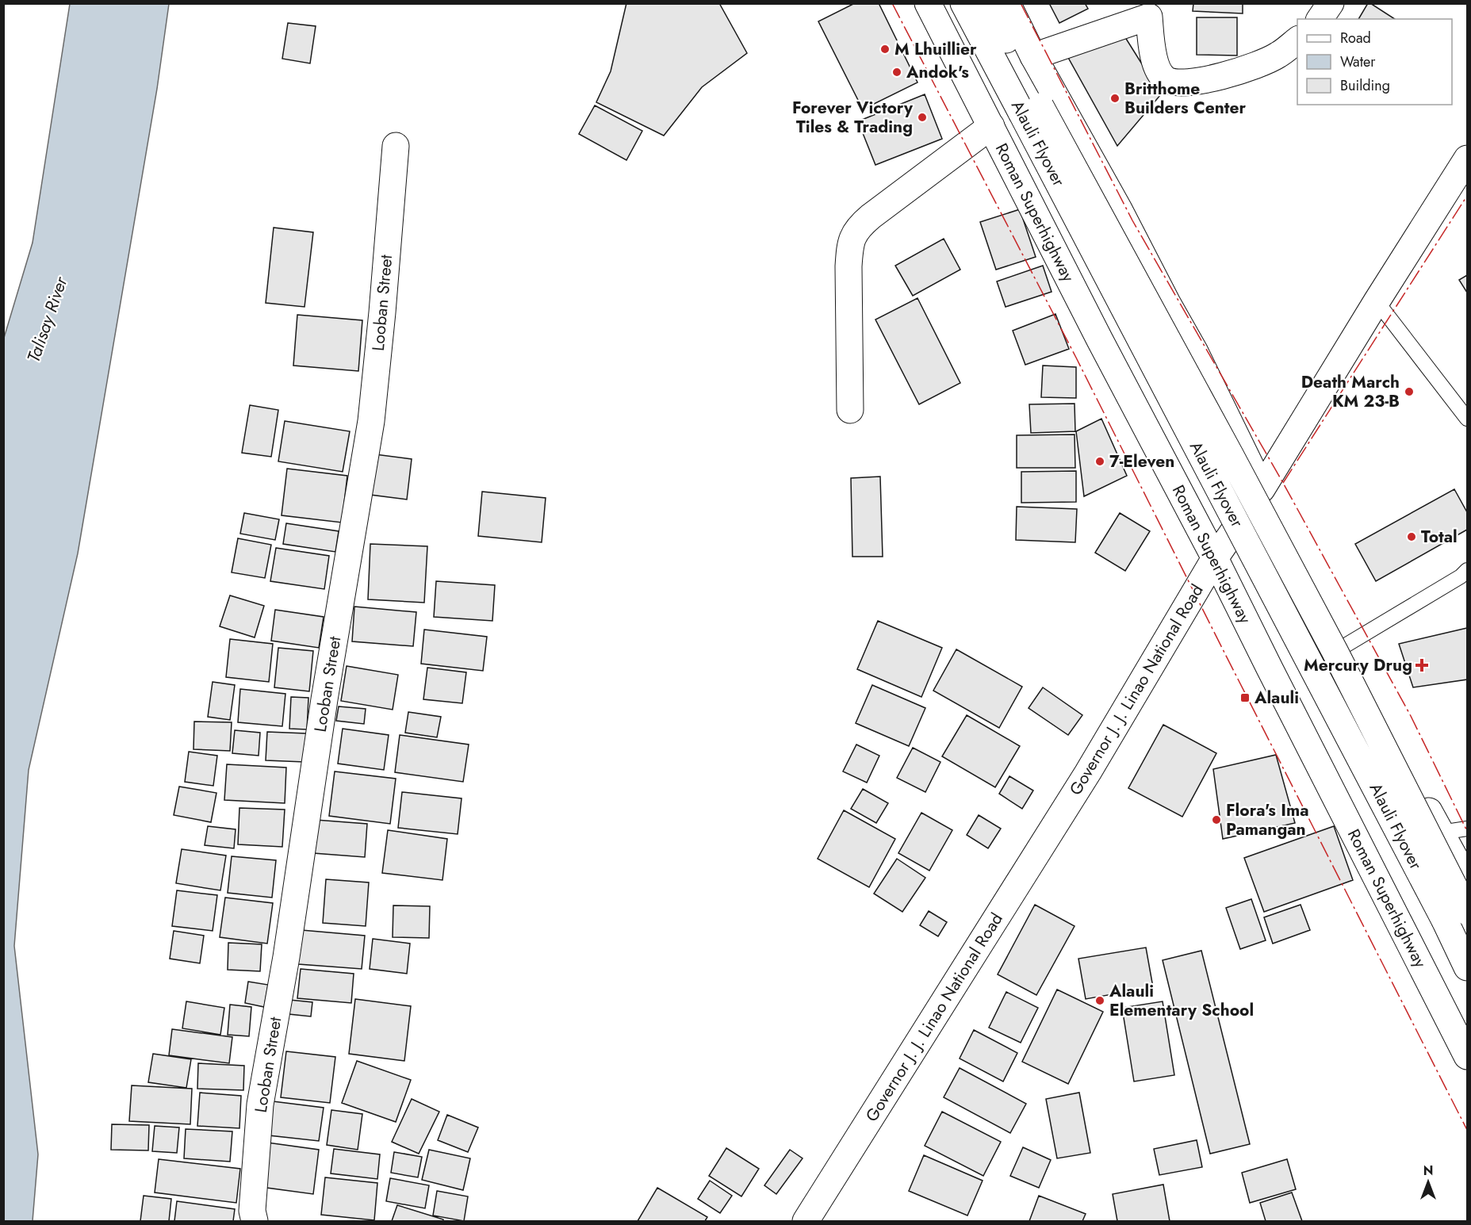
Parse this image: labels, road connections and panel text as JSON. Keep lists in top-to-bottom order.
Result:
{
  "streets": {
    "main road": [
      "Alauli Flyover",
      "Roman Superhighway",
      "Looban Street",
      "Governor J. J. Linao National Road"
    ]
  },
  "crossings": [
    ["Roman Superhighway", "Governor J. J. Linao National Road"]
  ],
  "water": ["Talisay River"],
  "places": {
    "other": [
      "M Lhuillier",
      "Andok's",
      "Britthome Builders Center",
      "Forever Victory Tiles & Trading",
      "Death March KM 23-B",
      "7-Eleven",
      "Total",
      "Flora's Ima Pamangan",
      "Alauli Elementary School"
    ],
    "health": ["Mercury Drug"],
    "transit": ["Alauli"]
  },
  "legend": ["Road", "Water", "Building"],
  "north": "top"
}
